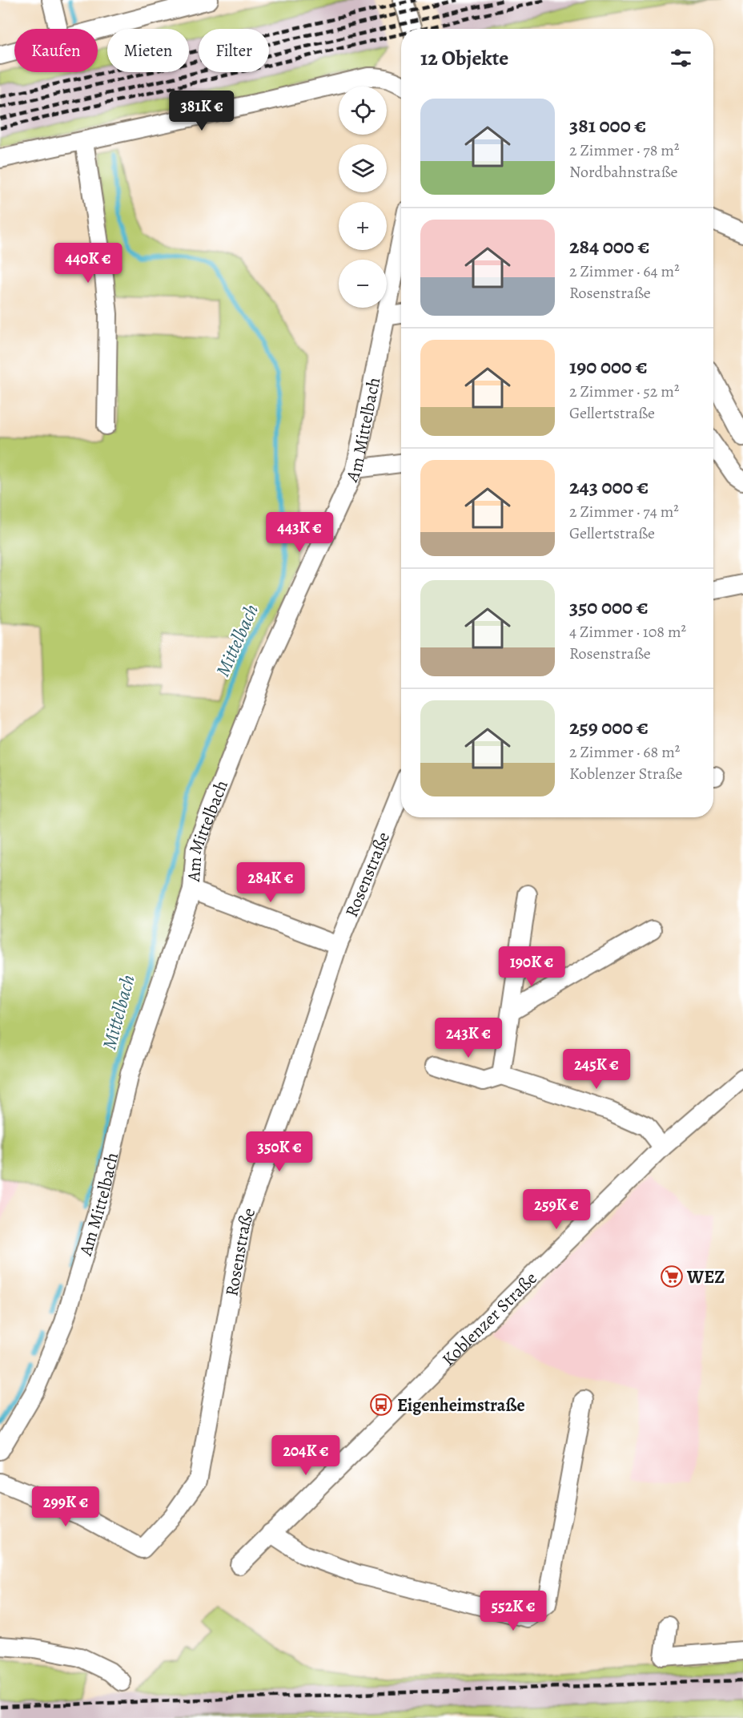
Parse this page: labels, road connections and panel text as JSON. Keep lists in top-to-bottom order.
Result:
{
  "streets": {
    "street": ["Am Mittelbach", "Rosenstraße", "Koblenzer Straße"]
  },
  "water": ["Mittelbach"],
  "places": {
    "supermarket": ["WEZ"],
    "bus stop": ["Eigenheimstraße"]
  },
  "page": {
    "chip": ["Kaufen", "Mieten", "Filter"],
    "heading": "12 Objekte",
    "map_buttons": ["+", "−"],
    "list": [
      {
        "name": "381 000 €",
        "note": "2 Zimmer · 78 m² · Nordbahnstraße"
      },
      {
        "name": "284 000 €",
        "note": "2 Zimmer · 64 m² · Rosenstraße"
      },
      {
        "name": "190 000 €",
        "note": "2 Zimmer · 52 m² · Gellertstraße"
      },
      {
        "name": "243 000 €",
        "note": "2 Zimmer · 74 m² · Gellertstraße"
      },
      {
        "name": "350 000 €",
        "note": "4 Zimmer · 108 m² · Rosenstraße"
      },
      {
        "name": "259 000 €",
        "note": "2 Zimmer · 68 m² · Koblenzer Straße"
      }
    ],
    "price": [
      "381K €",
      "440K €",
      "443K €",
      "284K €",
      "190K €",
      "243K €",
      "245K €",
      "350K €",
      "259K €",
      "204K €",
      "299K €",
      "552K €"
    ]
  }
}
